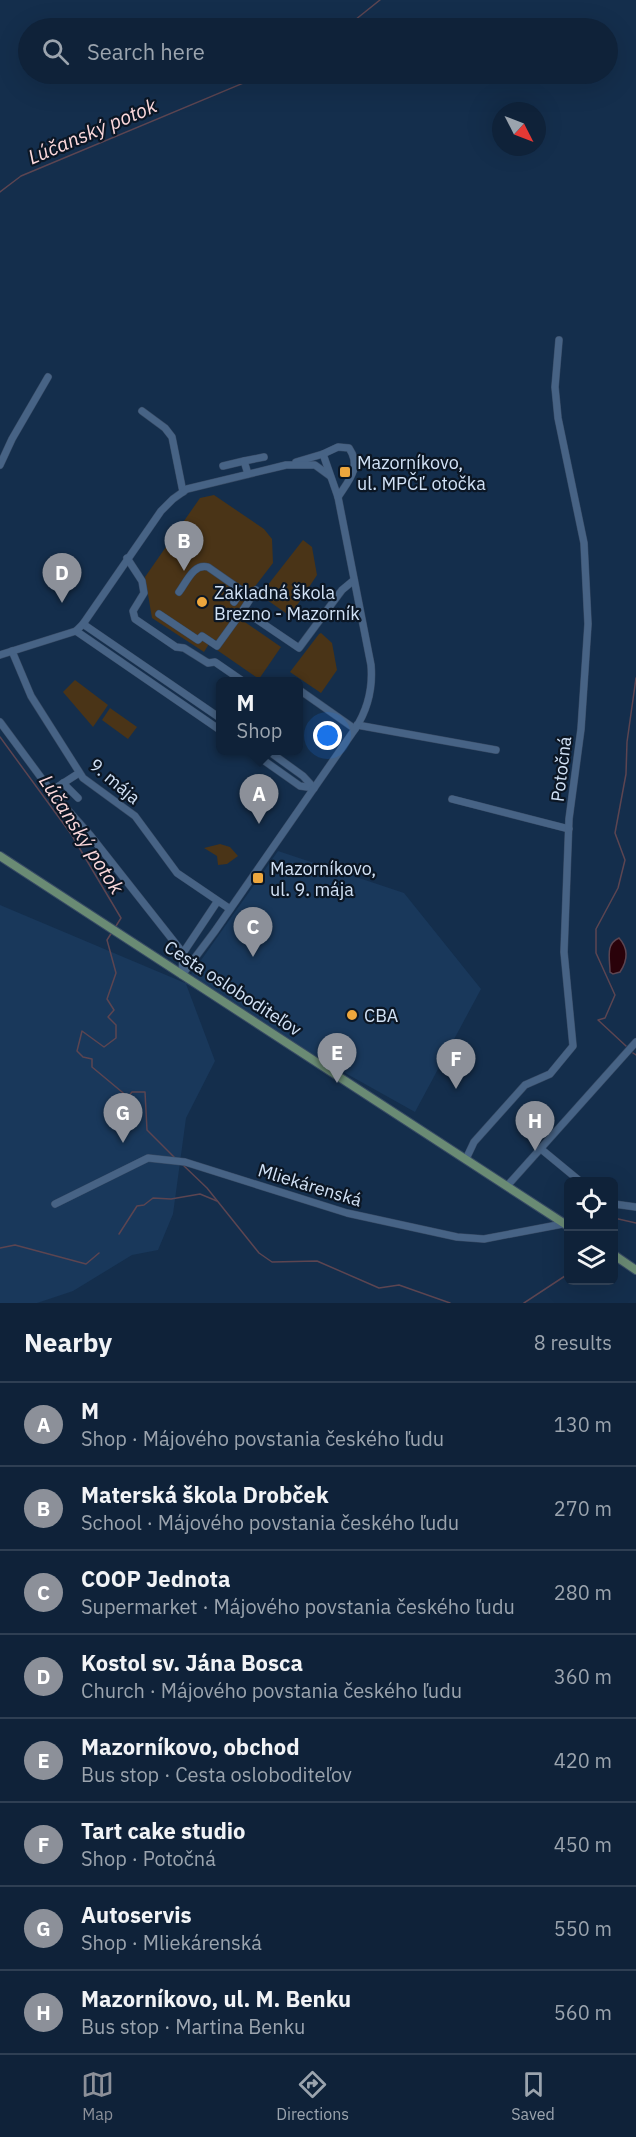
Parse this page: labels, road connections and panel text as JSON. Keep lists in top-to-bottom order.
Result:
{
  "streets": {
    "main road": ["Cesta osloboditeľov"],
    "street": ["Potočná", "9. mája", "Mliekárenská"]
  },
  "crossings": [
    ["Potočná", "Cesta osloboditeľov"]
  ],
  "water": ["Lúčanský potok"],
  "places": {
    "transit": ["Mazorníkovo, ul. MPČĽ otočka", "Mazorníkovo, ul. 9. mája"],
    "other": ["Zakladná škola Brezno - Mazorník", "CBA"]
  },
  "north": "bottom right",
  "page": {
    "search": "Search here",
    "pins": [
      "B",
      "D",
      "A",
      "C",
      "E",
      "F",
      "G",
      "H"
    ],
    "popup": ["M", "Shop"],
    "heading": ["Nearby", "8 results"],
    "list": [
      {
        "mark": "A",
        "name": "M",
        "note": "Shop · Májového povstania českého ľudu",
        "value": "130 m"
      },
      {
        "mark": "B",
        "name": "Materská škola Drobček",
        "note": "School · Májového povstania českého ľudu",
        "value": "270 m"
      },
      {
        "mark": "C",
        "name": "COOP Jednota",
        "note": "Supermarket · Májového povstania českého ľudu",
        "value": "280 m"
      },
      {
        "mark": "D",
        "name": "Kostol sv. Jána Bosca",
        "note": "Church · Májového povstania českého ľudu",
        "value": "360 m"
      },
      {
        "mark": "E",
        "name": "Mazorníkovo, obchod",
        "note": "Bus stop · Cesta osloboditeľov",
        "value": "420 m"
      },
      {
        "mark": "F",
        "name": "Tart cake studio",
        "note": "Shop · Potočná",
        "value": "450 m"
      },
      {
        "mark": "G",
        "name": "Autoservis",
        "note": "Shop · Mliekárenská",
        "value": "550 m"
      },
      {
        "mark": "H",
        "name": "Mazorníkovo, ul. M. Benku",
        "note": "Bus stop · Martina Benku",
        "value": "560 m"
      }
    ],
    "nav": ["Map", "Directions", "Saved"]
  }
}
